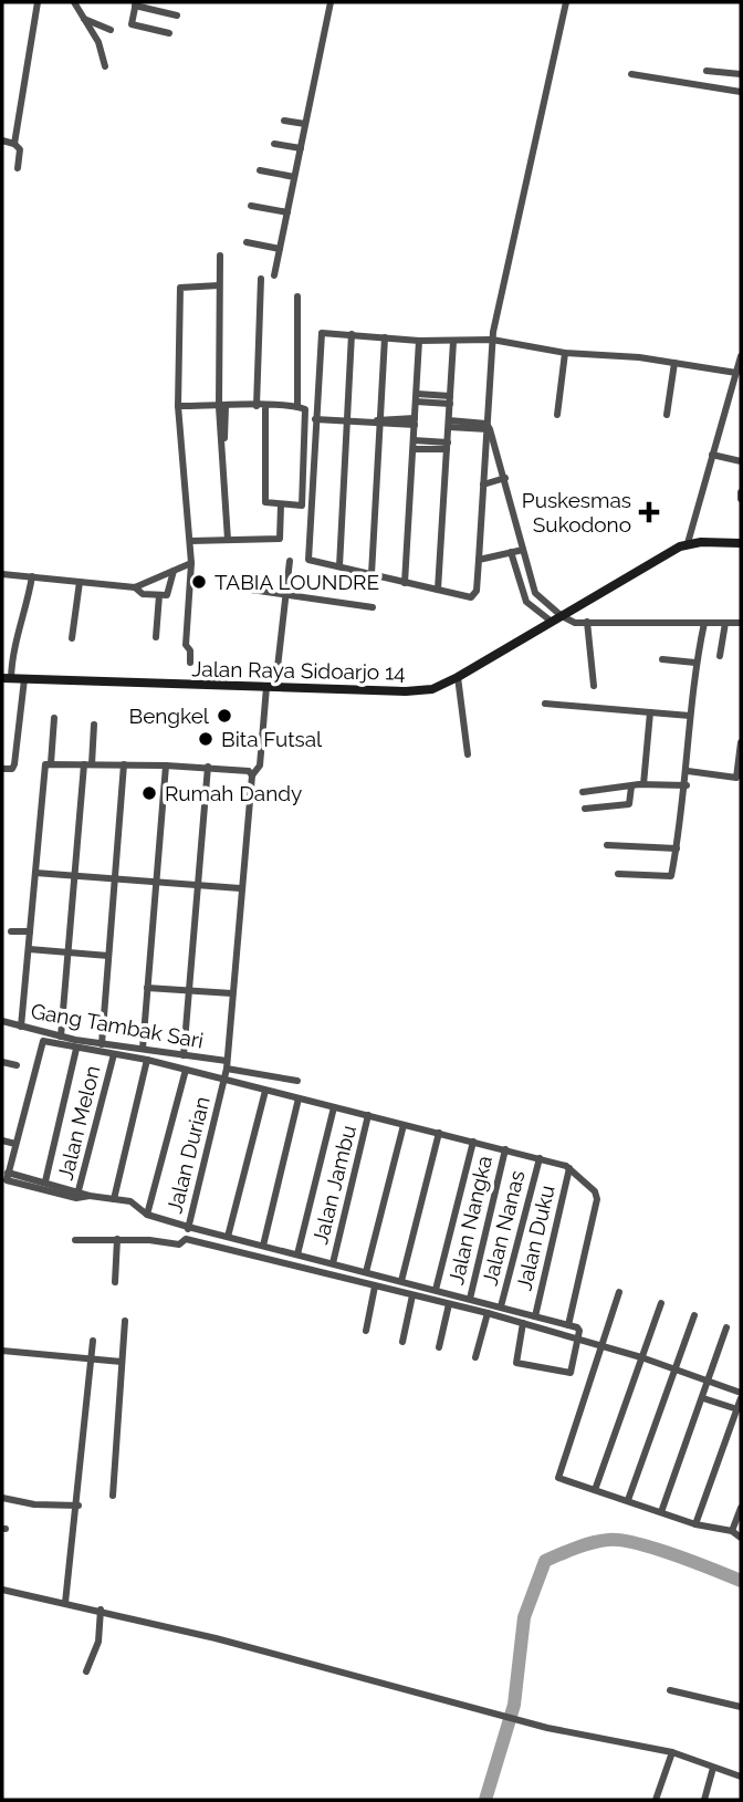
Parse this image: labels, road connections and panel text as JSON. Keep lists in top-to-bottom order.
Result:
{
  "streets": {
    "main road": ["Jalan Raya Sidoarjo 14"],
    "street": [
      "Gang Tambak Sari",
      "Jalan Melon",
      "Jalan Durian",
      "Jalan Jambu",
      "Jalan Nangka",
      "Jalan Nanas",
      "Jalan Duku"
    ]
  },
  "crossings": [
    ["Jalan Raya Sidoarjo 14", "Jalan Durian"],
    ["Gang Tambak Sari", "Jalan Durian"]
  ],
  "places": {
    "health": ["Puskesmas Sukodono"],
    "other": [
      "TABIA LOUNDRE",
      "Bengkel",
      "Bita Futsal",
      "Rumah Dandy"
    ]
  }
}
